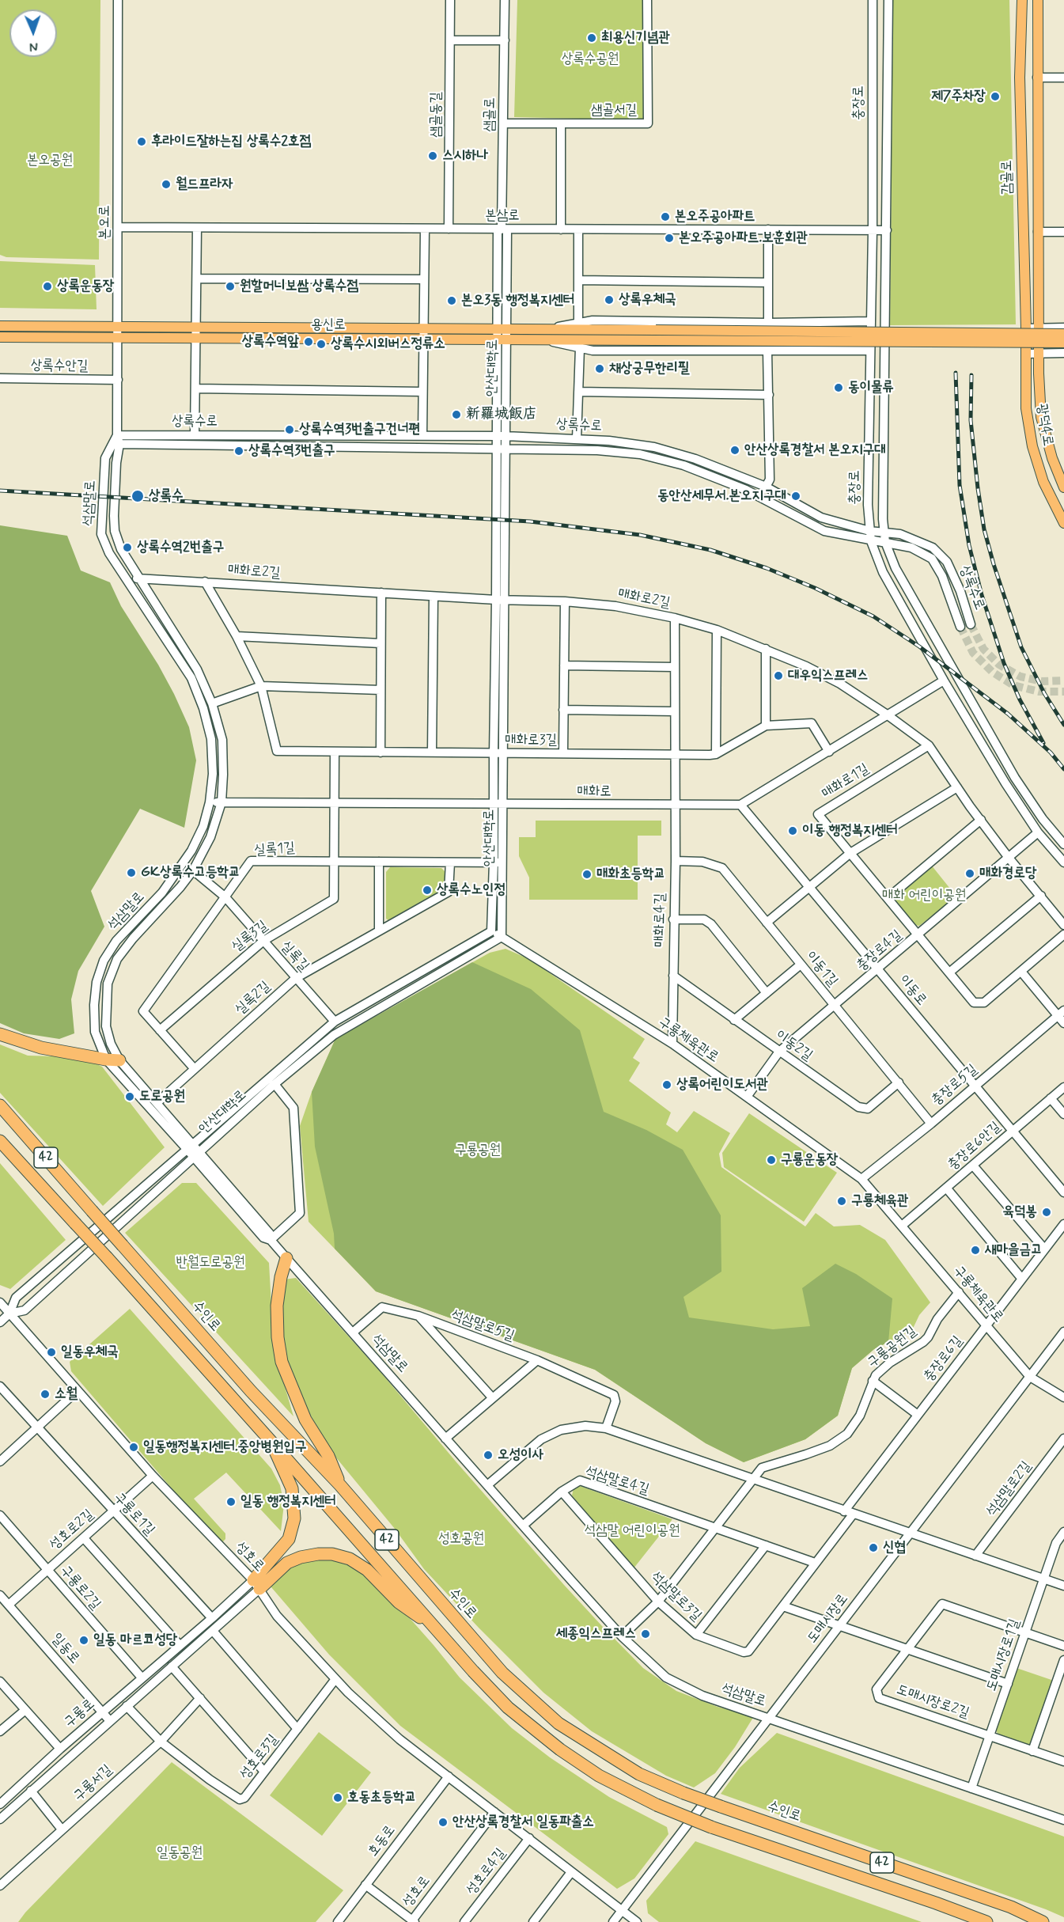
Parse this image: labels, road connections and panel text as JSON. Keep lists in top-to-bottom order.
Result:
{
  "streets": {
    "highway": ["42", "수인로"],
    "main road": ["감골로", "용신로", "광덕4로"],
    "street": [
      "충장로",
      "샘골서길",
      "샘골동길",
      "샘골로",
      "본삼로",
      "본오로",
      "상록수안길",
      "안산대학로",
      "상록수로",
      "석삼말로",
      "매화로2길",
      "매화로3길",
      "매화로1길",
      "매화로",
      "실록1길",
      "매화로4길",
      "실록3길",
      "충장로4길",
      "실록길",
      "이동1길",
      "이동로",
      "실록2길",
      "구룡체육관로",
      "이동2길",
      "충장로5길",
      "충장로6안길",
      "석삼말로5길",
      "구룡공원길",
      "충장로6길",
      "석삼말로4길",
      "석삼말로2길",
      "구룡로1길",
      "성호로2길",
      "성호로",
      "구룡로2길",
      "석삼말로3길",
      "도매시장로",
      "일동로",
      "도매시장로1길",
      "도매시장로2길",
      "구룡로",
      "성호로3길",
      "구룡서길",
      "호동로",
      "성호로4길"
    ]
  },
  "crossings": [
    ["충장로", "본삼로"],
    ["충장로", "상록수로"],
    ["충장로", "충장로4길"],
    ["샘골동길", "본삼로"],
    ["샘골로", "본삼로"],
    ["샘골로", "안산대학로"],
    ["감골로", "광덕4로"],
    ["본삼로", "본오로"],
    ["본삼로", "안산대학로"],
    ["본오로", "용신로"],
    ["본오로", "상록수안길"],
    ["본오로", "상록수로"],
    ["본오로", "석삼말로"],
    ["용신로", "안산대학로"],
    ["안산대학로", "상록수로"],
    ["안산대학로", "석삼말로"],
    ["안산대학로", "매화로2길"],
    ["안산대학로", "매화로3길"],
    ["안산대학로", "매화로"],
    ["안산대학로", "실록1길"],
    ["안산대학로", "실록길"],
    ["안산대학로", "구룡체육관로"],
    ["안산대학로", "성호로"],
    ["상록수로", "석삼말로"],
    ["석삼말로", "매화로2길"],
    ["석삼말로", "매화로"],
    ["석삼말로", "실록길"],
    ["석삼말로", "실록2길"],
    ["석삼말로", "석삼말로5길"],
    ["석삼말로", "석삼말로4길"],
    ["석삼말로", "도매시장로"],
    ["석삼말로", "도매시장로1길"],
    ["매화로2길", "매화로3길"],
    ["매화로2길", "매화로4길"],
    ["매화로3길", "매화로4길"],
    ["매화로1길", "충장로4길"],
    ["매화로", "매화로4길"],
    ["매화로", "이동로"],
    ["실록1길", "실록3길"],
    ["실록1길", "실록길"],
    ["실록1길", "실록2길"],
    ["매화로4길", "이동1길"],
    ["매화로4길", "구룡체육관로"],
    ["매화로4길", "이동2길"],
    ["실록3길", "실록길"],
    ["충장로4길", "이동1길"],
    ["충장로4길", "이동로"],
    ["충장로4길", "구룡체육관로"],
    ["충장로4길", "이동2길"],
    ["실록길", "실록2길"],
    ["이동1길", "이동2길"],
    ["이동1길", "충장로5길"],
    ["이동로", "충장로5길"],
    ["이동로", "충장로6안길"],
    ["구룡체육관로", "충장로5길"],
    ["구룡체육관로", "충장로6안길"],
    ["구룡체육관로", "구룡공원길"],
    ["구룡체육관로", "충장로6길"],
    ["구룡체육관로", "도매시장로"],
    ["구룡공원길", "석삼말로4길"],
    ["충장로6길", "석삼말로3길"],
    ["석삼말로4길", "석삼말로3길"],
    ["구룡로1길", "성호로2길"],
    ["구룡로1길", "구룡로"],
    ["성호로2길", "성호로"],
    ["성호로2길", "구룡로2길"],
    ["성호로2길", "일동로"],
    ["성호로", "도매시장로"],
    ["성호로", "구룡로"],
    ["성호로", "성호로3길"],
    ["성호로", "호동로"],
    ["성호로", "성호로4길"],
    ["구룡로2길", "구룡로"],
    ["일동로", "구룡로"],
    ["도매시장로1길", "도매시장로2길"],
    ["구룡로", "성호로3길"],
    ["성호로3길", "구룡서길"]
  ],
  "parks": [
    "상록수공원",
    "본오공원",
    "매화 어린이공원",
    "구룡공원",
    "반월도로공원",
    "석삼말 어린이공원",
    "성호공원",
    "일동공원"
  ],
  "places": [
    "최용신기념관",
    "제7주차장",
    "후라이드잘하는집 상록수2호점",
    "스시하나",
    "월드프라자",
    "본오주공아파트",
    "본오주공아파트.보훈회관",
    "상록운동장",
    "원할머니보쌈 상록수점",
    "상록우체국",
    "본오3동 행정복지센터",
    "상록수역앞",
    "상록수시외버스정류소",
    "채상궁무한리필",
    "동이물류",
    "新羅城飯店",
    "상록수역3번출구건너편",
    "안산상록경찰서 본오지구대",
    "상록수역3번출구",
    "상록수",
    "동안산세무서.본오지구대",
    "상록수역2번출구",
    "대우익스프레스",
    "이동 행정복지센터",
    "GK상록수고등학교",
    "매화경로당",
    "매화초등학교",
    "상록수노인정",
    "상록어린이도서관",
    "도로공원",
    "구룡운동장",
    "구룡체육관",
    "육덕봉",
    "새마을금고",
    "일동우체국",
    "소월",
    "일동행정복지센터.중앙병원입구",
    "오성이사",
    "일동 행정복지센터",
    "신협",
    "세종익스프레스",
    "일동 마르코성당",
    "호동초등학교",
    "안산상록경찰서 일동파출소"
  ],
  "north": "bottom"
}
